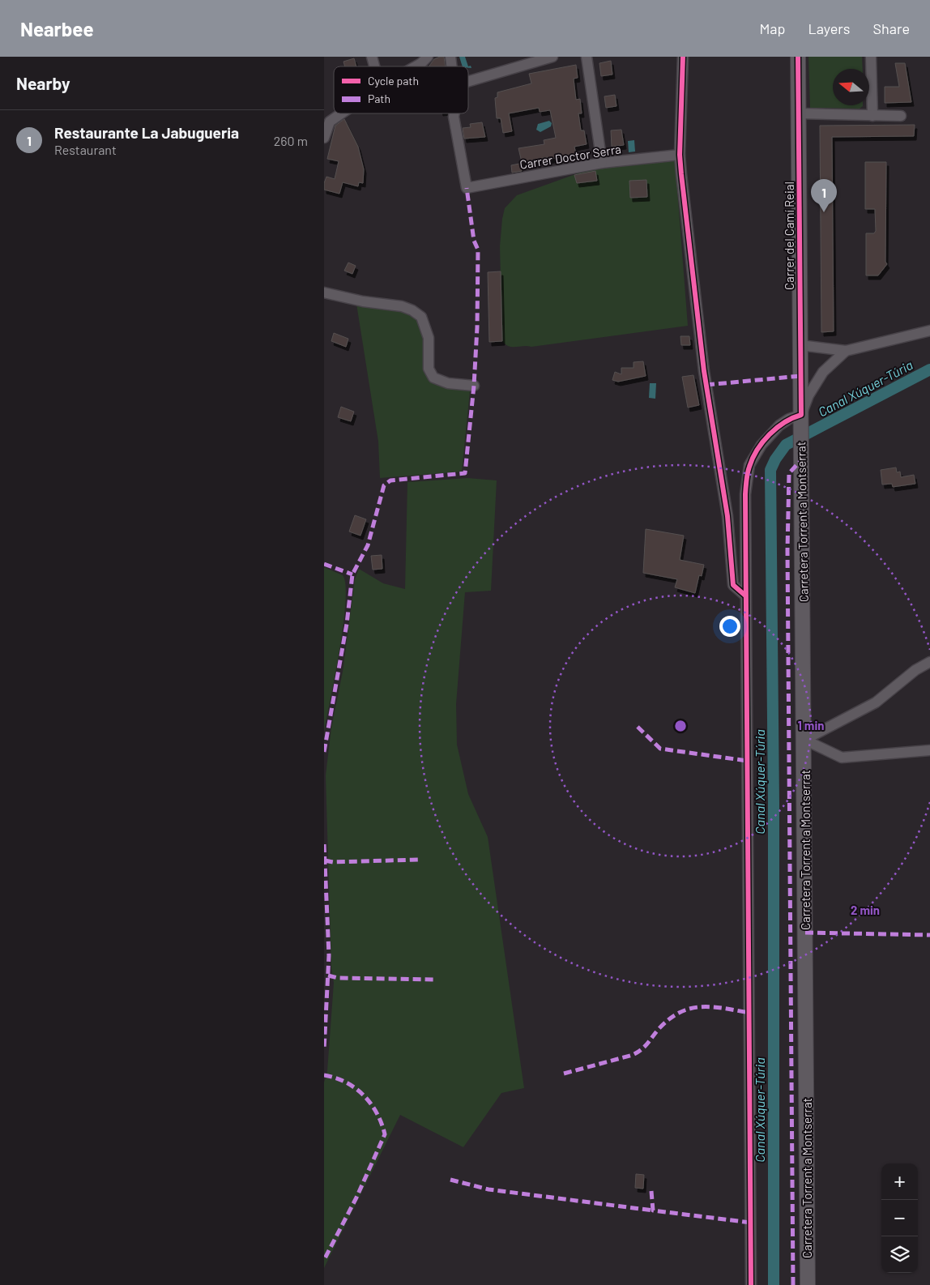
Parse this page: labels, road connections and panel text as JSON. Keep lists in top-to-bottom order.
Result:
{
  "streets": {
    "main road": ["Carrer del Camí Reial", "Carretera Torrent a Montserrat"],
    "street": ["Carrer Doctor Serra"]
  },
  "crossings": [
    ["Carrer del Camí Reial", "Carretera Torrent a Montserrat"]
  ],
  "water": ["Canal Xúquer-Túria"],
  "legend": ["Cycle path", "Path"],
  "north": "left",
  "page": {
    "header": "Nearbee",
    "nav": ["Map", "Layers", "Share"],
    "heading": "Nearby",
    "list": [
      {
        "mark": "1",
        "name": "Restaurante La Jabugueria",
        "note": "Restaurant",
        "value": "260 m"
      }
    ],
    "pins": "1",
    "map_buttons": ["+", "−"]
  },
  "rings": ["1 min", "2 min"]
}
